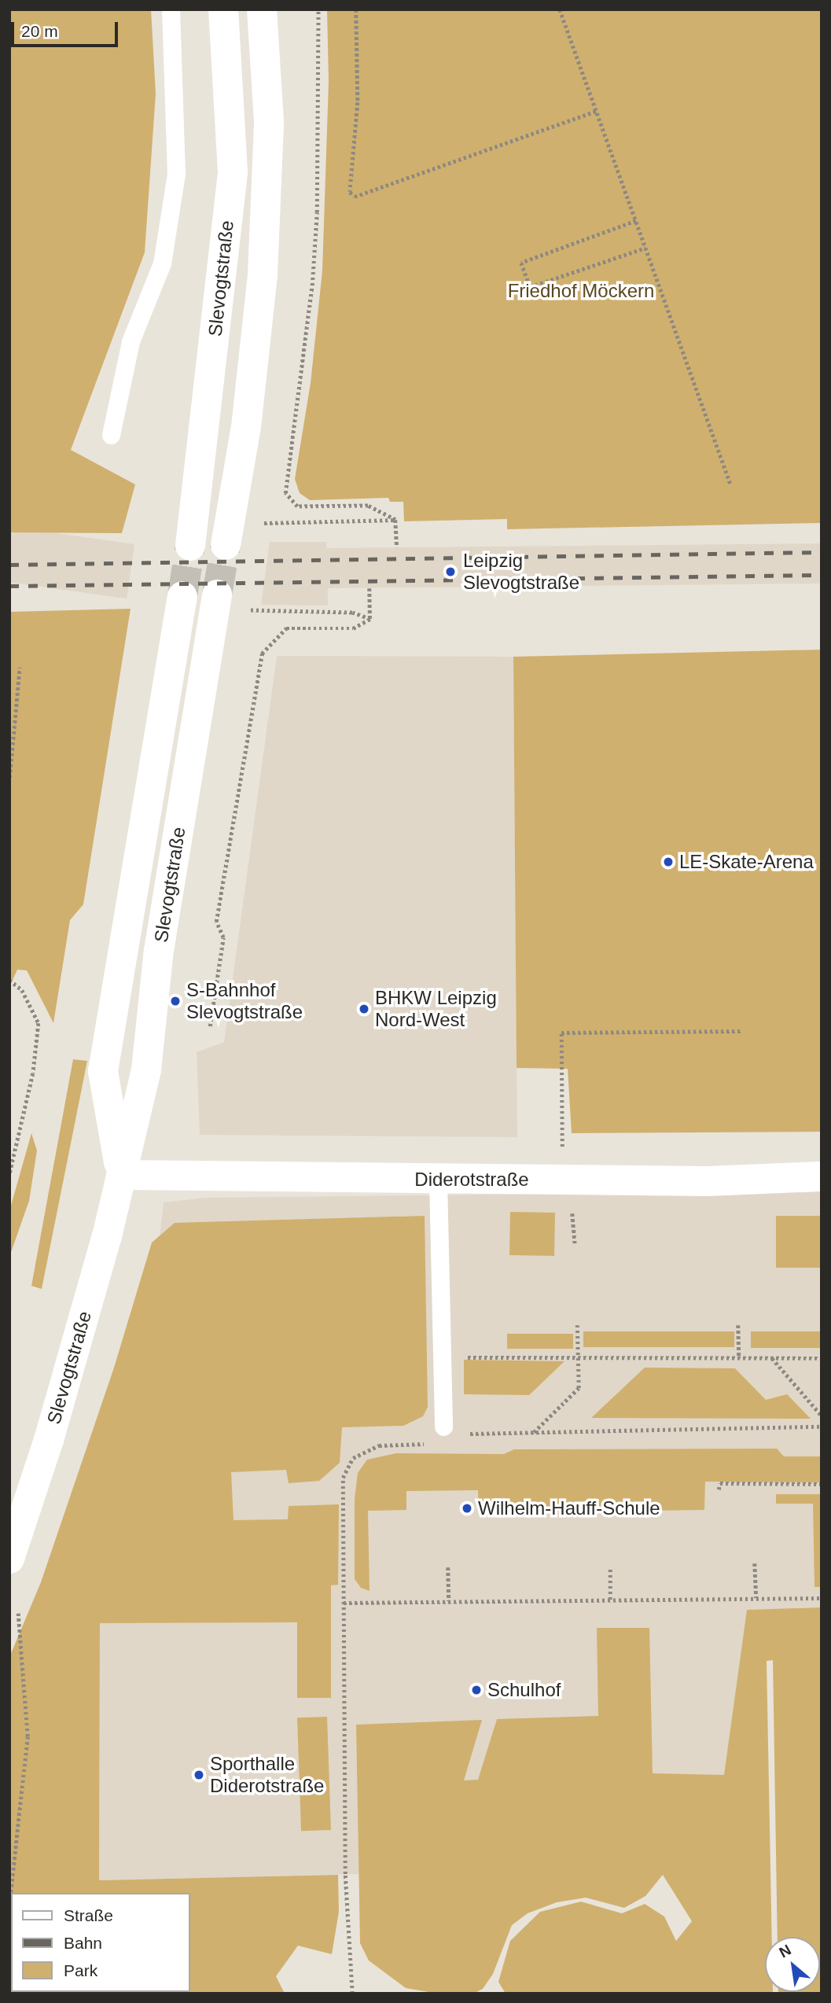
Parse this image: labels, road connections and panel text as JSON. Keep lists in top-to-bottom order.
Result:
{
  "streets": {
    "main road": ["Slevogtstraße", "Diderotstraße"]
  },
  "crossings": [
    ["Slevogtstraße", "Diderotstraße"]
  ],
  "parks": ["Friedhof Möckern"],
  "places": [
    "Leipzig Slevogtstraße",
    "LE-Skate-Arena",
    "S-Bahnhof Slevogtstraße",
    "BHKW Leipzig Nord-West",
    "Wilhelm-Hauff-Schule",
    "Schulhof",
    "Sporthalle Diderotstraße"
  ],
  "legend": ["Straße", "Bahn", "Park"],
  "scale_bar": "20 m",
  "north": "top left"
}
